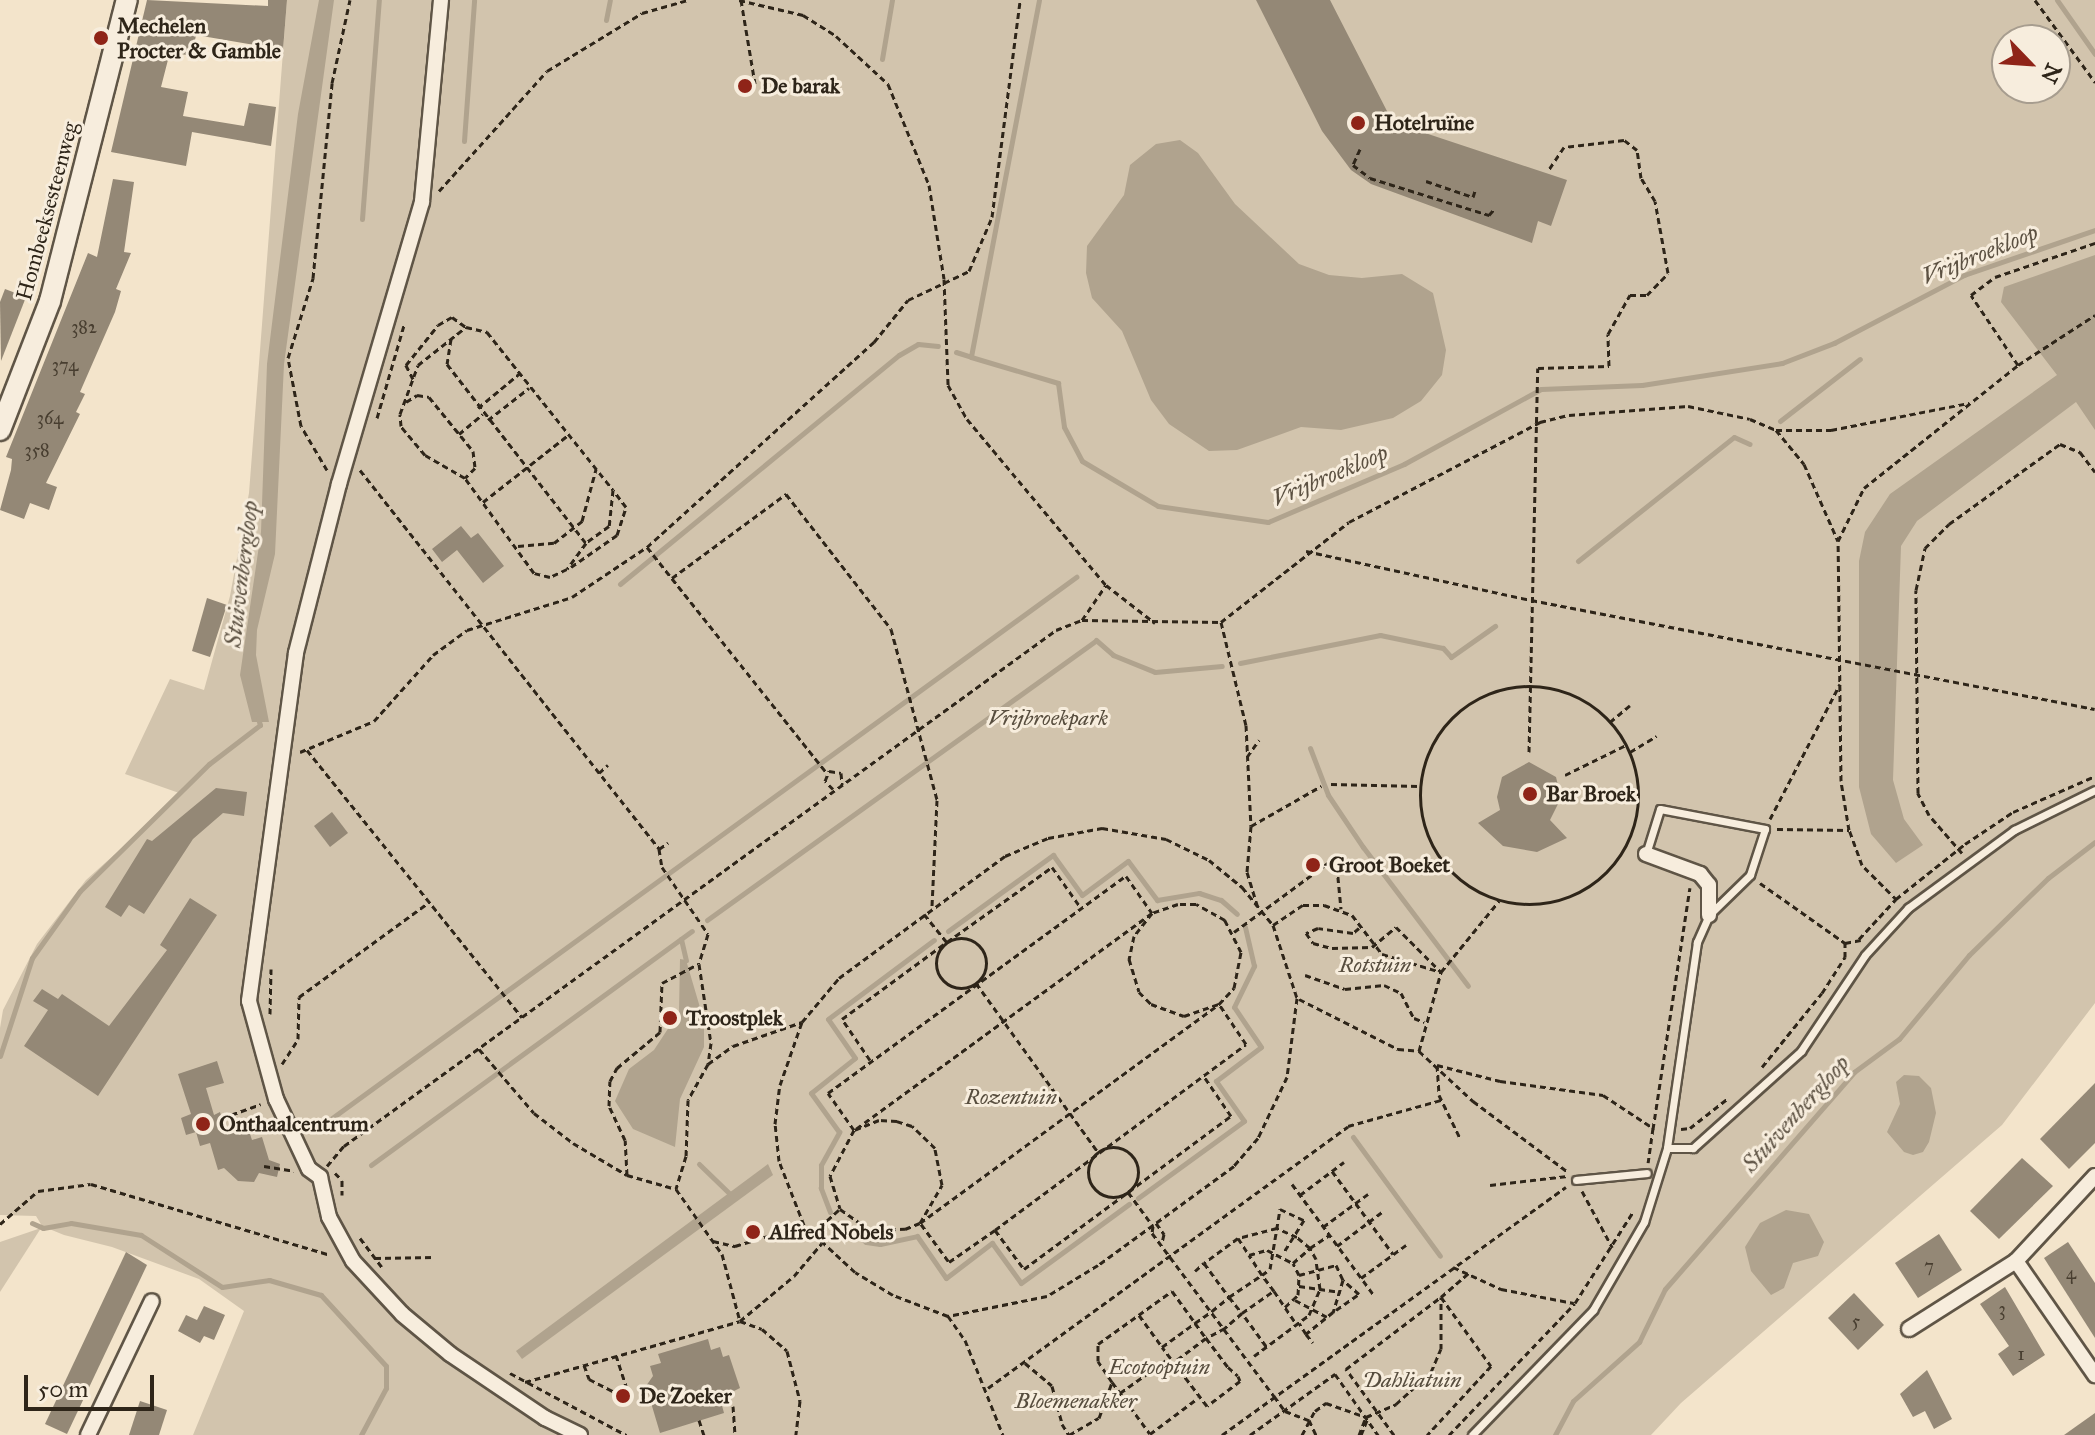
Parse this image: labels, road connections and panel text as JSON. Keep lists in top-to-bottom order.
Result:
{
  "streets": {
    "main road": ["Hombeeksesteenweg"]
  },
  "water": ["Vrijbroekloop", "Stuivenbergloop"],
  "parks": [
    "Vrijbroekpark",
    "Rotstuin",
    "Rozentuin",
    "Ecotooptuin",
    "Dahliatuin",
    "Bloemenakker"
  ],
  "places": [
    "Mechelen Procter & Gamble",
    "De barak",
    "Hotelruïne",
    "Bar Broek",
    "Groot Boeket",
    "Troostplek",
    "Onthaalcentrum",
    "Alfred Nobels",
    "De Zoeker"
  ],
  "house_numbers": [
    "382",
    "374",
    "364",
    "358",
    "7",
    "4",
    "3",
    "5",
    "1"
  ],
  "scale_bar": "50 m",
  "north": "bottom right"
}
